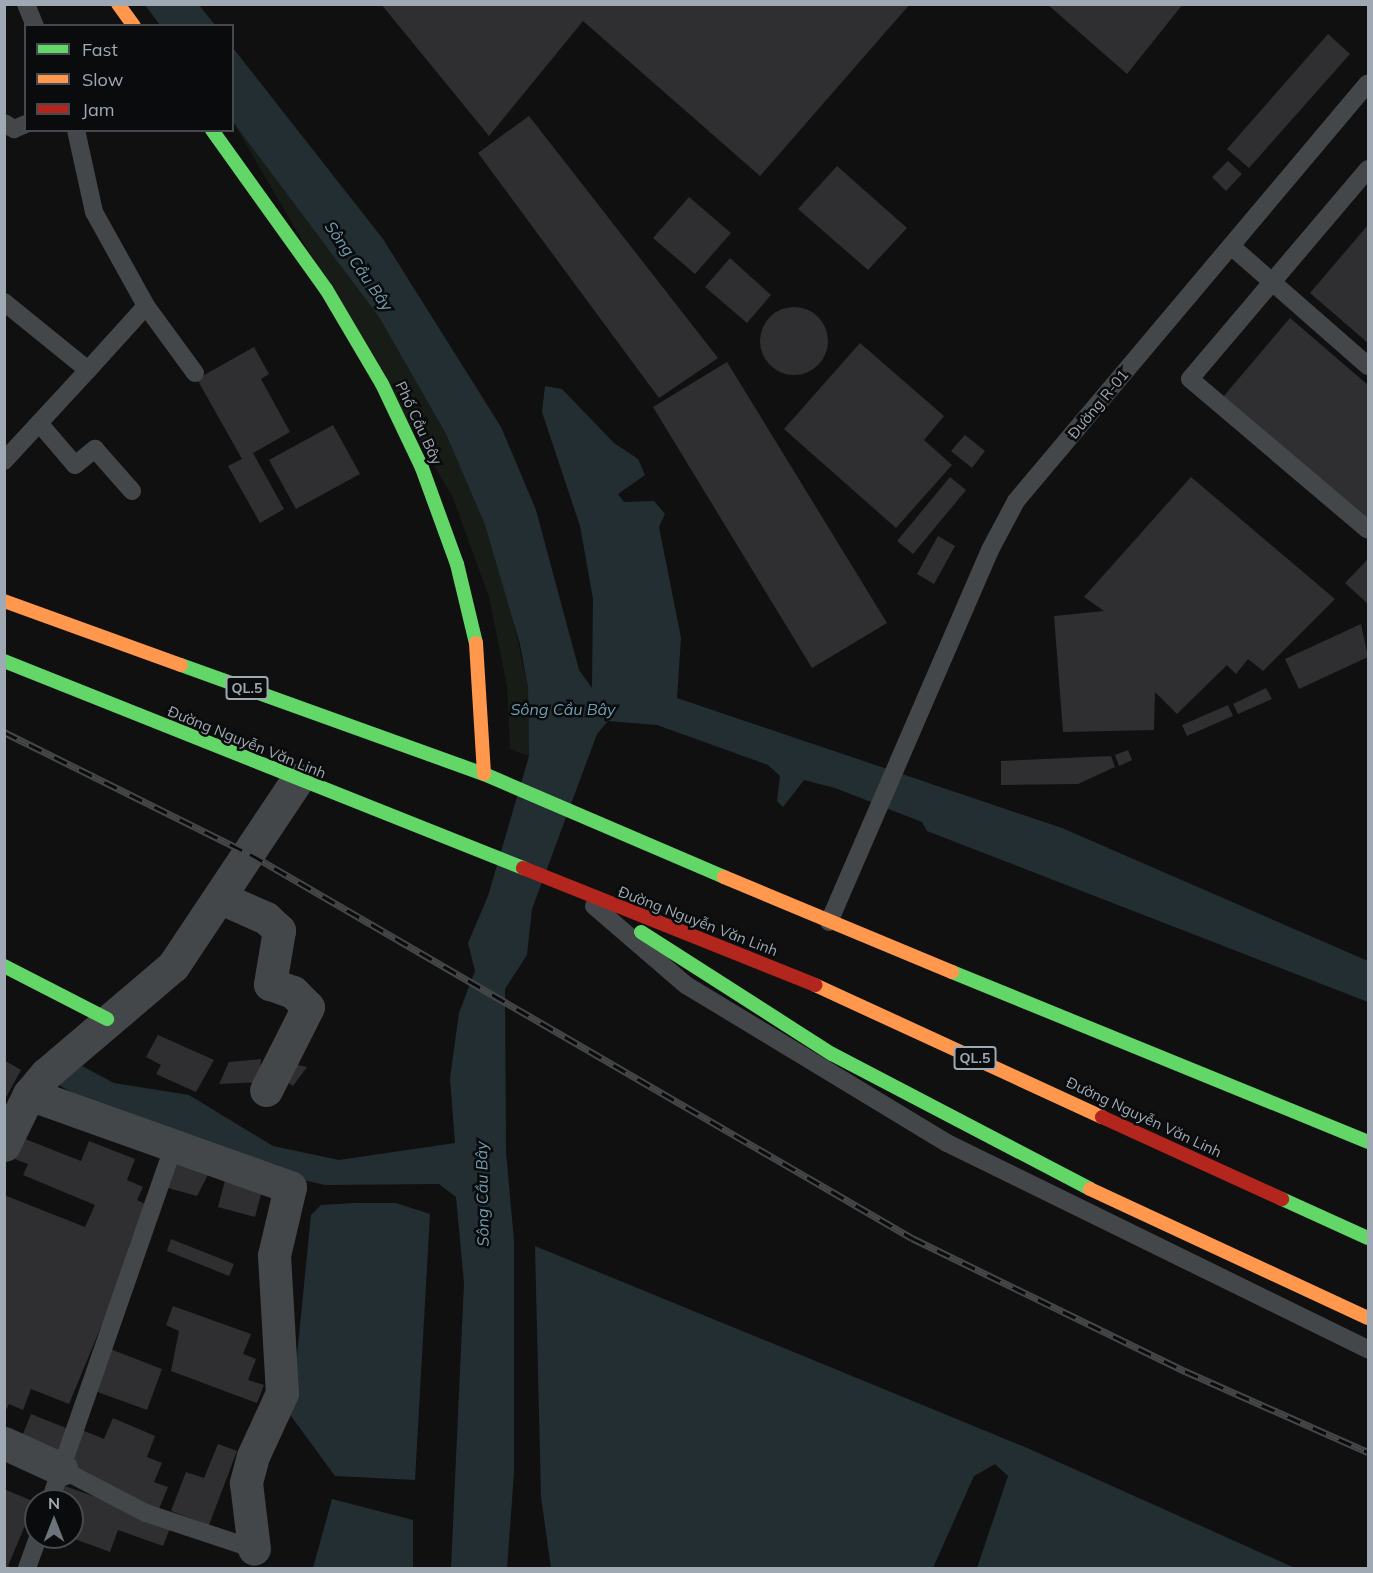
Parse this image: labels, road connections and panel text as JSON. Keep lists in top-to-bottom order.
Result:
{
  "streets": {
    "main road": ["Phố Cầu Bây", "QL.5", "Đường Nguyễn Văn Linh"],
    "lane": ["Đường R-01"]
  },
  "crossings": [
    ["Đường R-01", "QL.5"],
    ["Phố Cầu Bây", "QL.5"]
  ],
  "water": ["Sông Cầu Bây"],
  "legend": ["Fast", "Slow", "Jam"],
  "north": "top"
}
